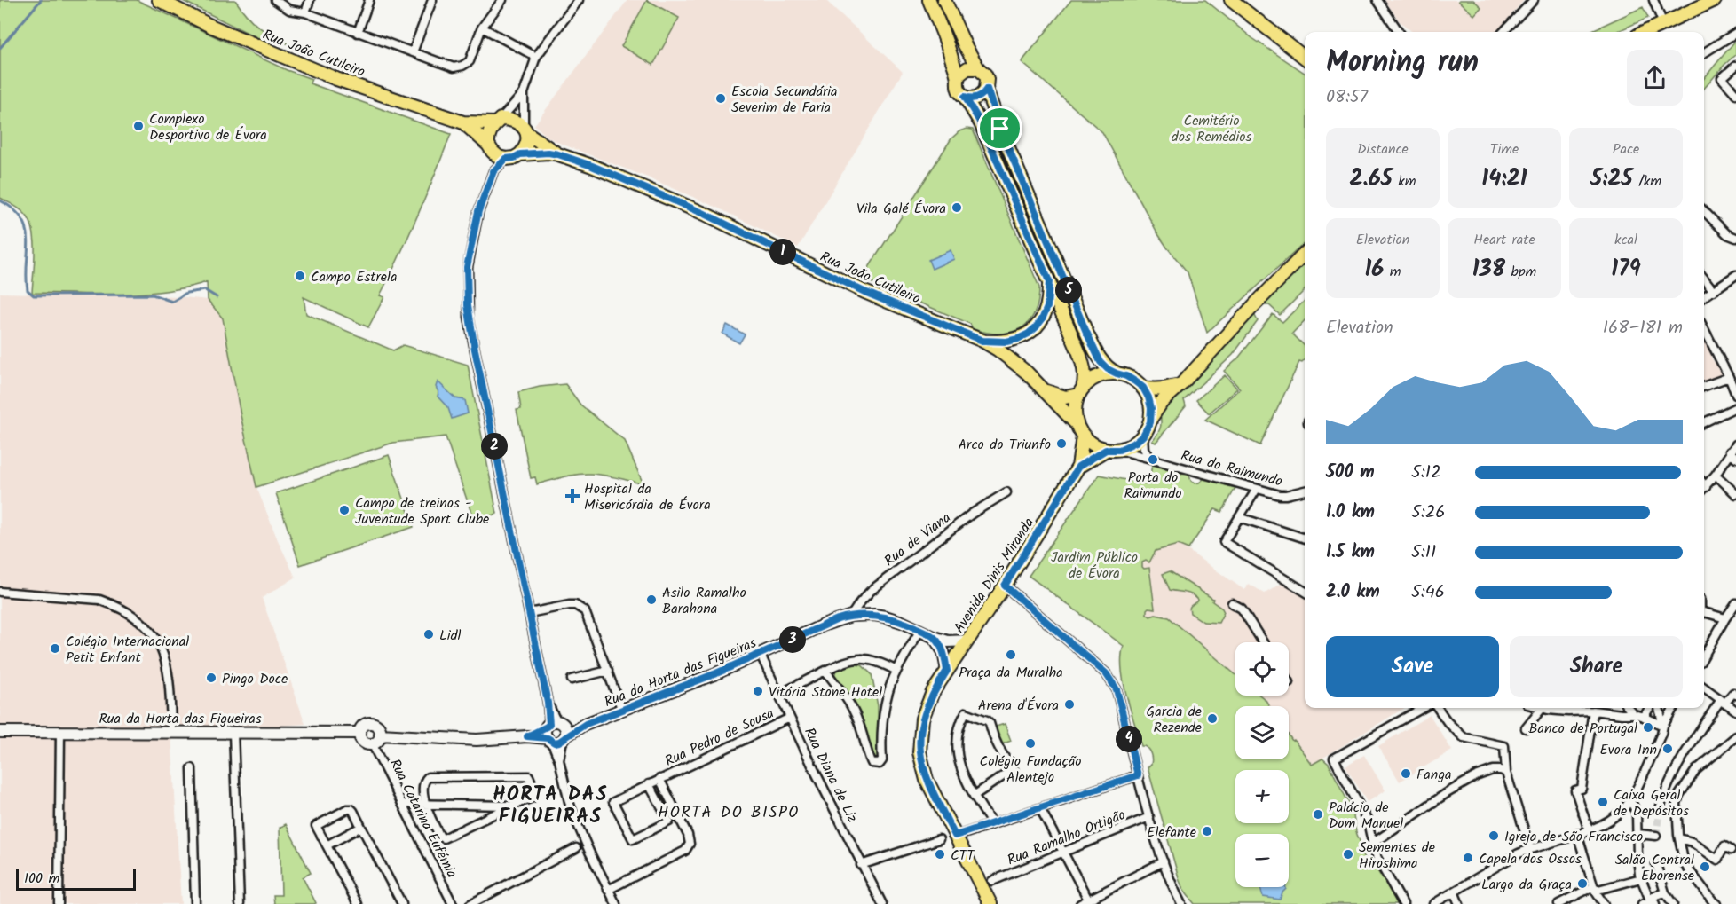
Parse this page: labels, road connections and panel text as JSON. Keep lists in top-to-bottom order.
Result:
{
  "streets": {
    "main road": ["Rua João Cutileiro", "Avenida Dinis Miranda"],
    "street": [
      "Rua do Raimundo",
      "Rua de Viana",
      "Rua da Horta das Figueiras",
      "Rua Pedro de Sousa",
      "Rua Diana de Liz",
      "Rua Catarina Eufémia",
      "Rua Ramalho Ortigão"
    ]
  },
  "crossings": [
    ["Rua João Cutileiro", "Rua do Raimundo"],
    ["Rua João Cutileiro", "Avenida Dinis Miranda"],
    ["Rua do Raimundo", "Avenida Dinis Miranda"],
    ["Rua de Viana", "Rua da Horta das Figueiras"],
    ["Avenida Dinis Miranda", "Rua da Horta das Figueiras"],
    ["Rua da Horta das Figueiras", "Rua Diana de Liz"],
    ["Rua da Horta das Figueiras", "Rua Catarina Eufémia"],
    ["Rua Pedro de Sousa", "Rua Diana de Liz"]
  ],
  "districts": ["HORTA DAS FIGUEIRAS", "HORTA DO BISPO"],
  "parks": ["Cemitério dos Remédios", "Jardim Público de Évora"],
  "places": {
    "other": [
      "Escola Secundária Severim de Faria",
      "Complexo Desportivo de Évora",
      "Vila Galé Évora",
      "Campo Estrela",
      "Arco do Triunfo",
      "Porta do Raimundo",
      "Campo de treinos - Juventude Sport Clube",
      "Asilo Ramalho Barahona",
      "Lidl",
      "Colégio Internacional Petit Enfant",
      "Praça da Muralha",
      "Pingo Doce",
      "Vitória Stone Hotel",
      "Arena d'Évora",
      "Garcia de Rezende",
      "Banco de Portugal",
      "Colégio Fundação Alentejo",
      "Evora Inn",
      "Fanga",
      "Caixa Geral de Depósitos",
      "Palácio de Dom Manuel",
      "Elefante",
      "Igreja de São Francisco",
      "CTT",
      "Sementes de Hiroshima",
      "Capela dos Ossos",
      "Salão Central Eborense",
      "Largo da Graça"
    ],
    "health": ["Hospital da Misericórdia de Évora"]
  },
  "scale_bar": "100 m",
  "page": {
    "heading": ["Morning run", "08:57"],
    "stats": [
      ["Distance", "2.65 km"],
      ["Time", "14:21"],
      ["Pace", "5:25 /km"],
      ["Elevation", "16 m"],
      ["Heart rate", "138 bpm"],
      ["kcal", "179"]
    ],
    "pins": [
      "1",
      "5",
      "2",
      "3",
      "4"
    ],
    "chart": ["Elevation", "168–181 m"],
    "list": [
      {
        "name": "500 m",
        "note": "5:12"
      },
      {
        "name": "1.0 km",
        "note": "5:26"
      },
      {
        "name": "1.5 km",
        "note": "5:11"
      },
      {
        "name": "2.0 km",
        "note": "5:46"
      }
    ],
    "buttons": ["Save", "Share"],
    "map_buttons": ["+", "−"],
    "scale": "100 m"
  }
}
